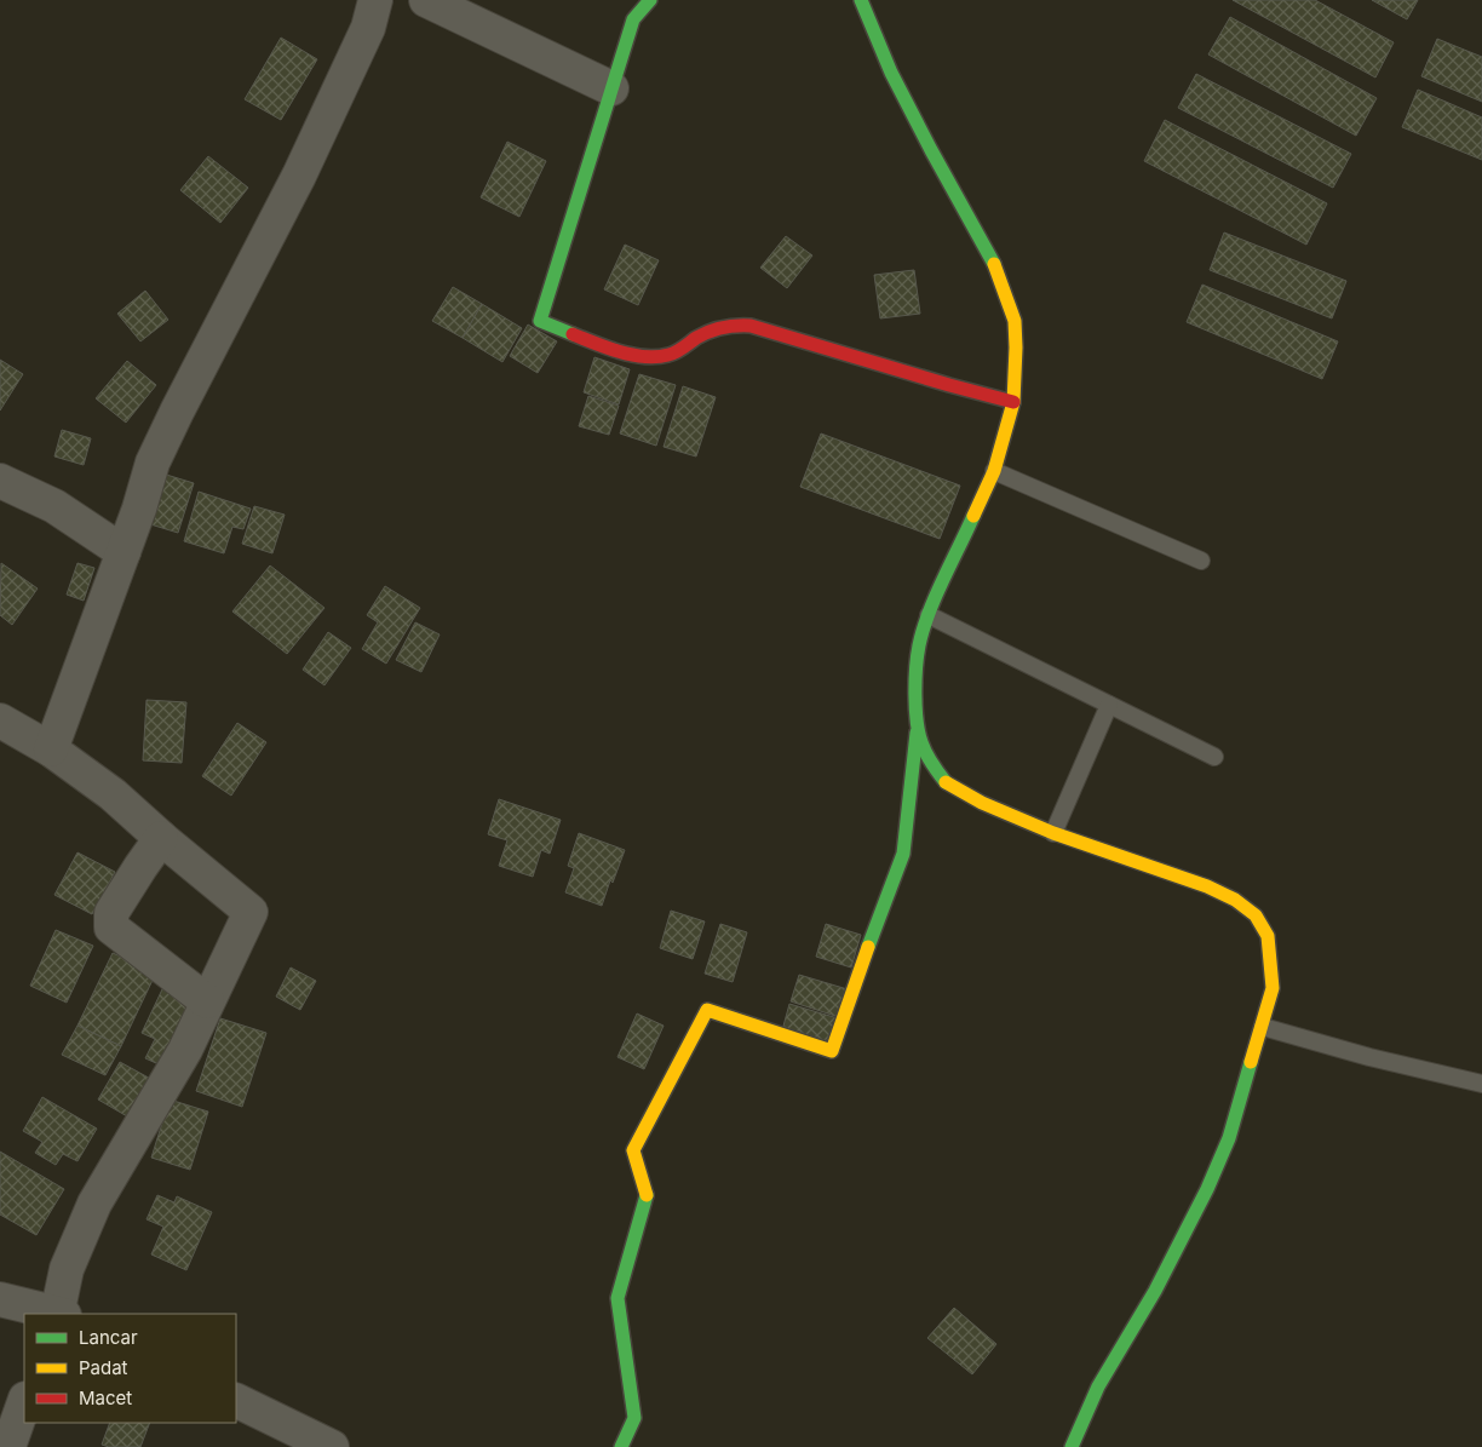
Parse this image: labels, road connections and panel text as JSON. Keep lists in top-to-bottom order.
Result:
{
  "legend": ["Lancar", "Padat", "Macet"]
}
